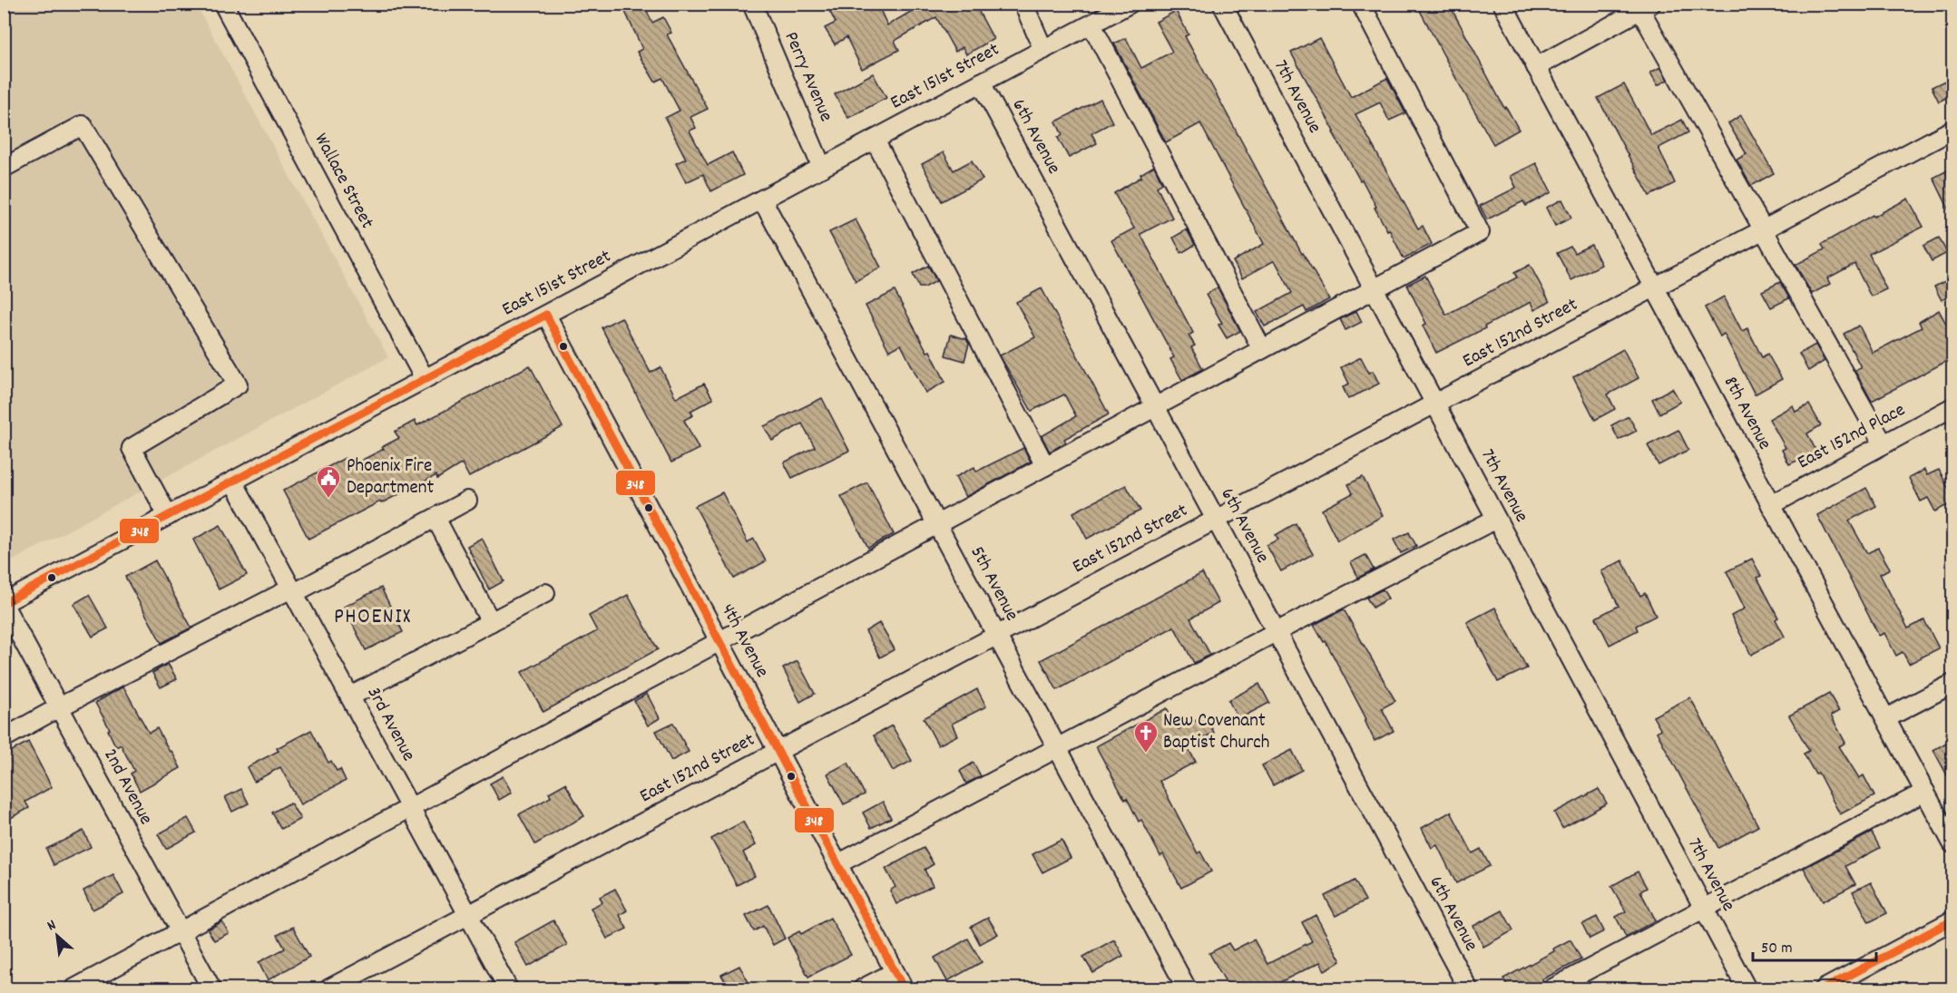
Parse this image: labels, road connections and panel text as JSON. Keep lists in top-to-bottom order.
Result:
{
  "streets": {
    "street": [
      "Perry Avenue",
      "East 151st Street",
      "7th Avenue",
      "6th Avenue",
      "Wallace Street",
      "East 152nd Street",
      "8th Avenue",
      "East 152nd Place",
      "5th Avenue",
      "4th Avenue",
      "3rd Avenue",
      "2nd Avenue"
    ]
  },
  "crossings": [
    ["Perry Avenue", "East 151st Street"],
    ["East 151st Street", "6th Avenue"],
    ["East 151st Street", "Wallace Street"],
    ["East 151st Street", "5th Avenue"],
    ["East 151st Street", "4th Avenue"],
    ["East 151st Street", "3rd Avenue"],
    ["East 151st Street", "2nd Avenue"],
    ["7th Avenue", "East 152nd Street"],
    ["6th Avenue", "East 152nd Street"],
    ["East 152nd Street", "8th Avenue"],
    ["East 152nd Street", "5th Avenue"],
    ["East 152nd Street", "4th Avenue"],
    ["East 152nd Street", "3rd Avenue"],
    ["8th Avenue", "East 152nd Place"]
  ],
  "districts": ["PHOENIX"],
  "places": {
    "public building": ["Phoenix Fire Department"],
    "church": ["New Covenant Baptist Church"]
  },
  "lines": ["transit line 348"],
  "scale_bar": "50 m",
  "north": "top left"
}
